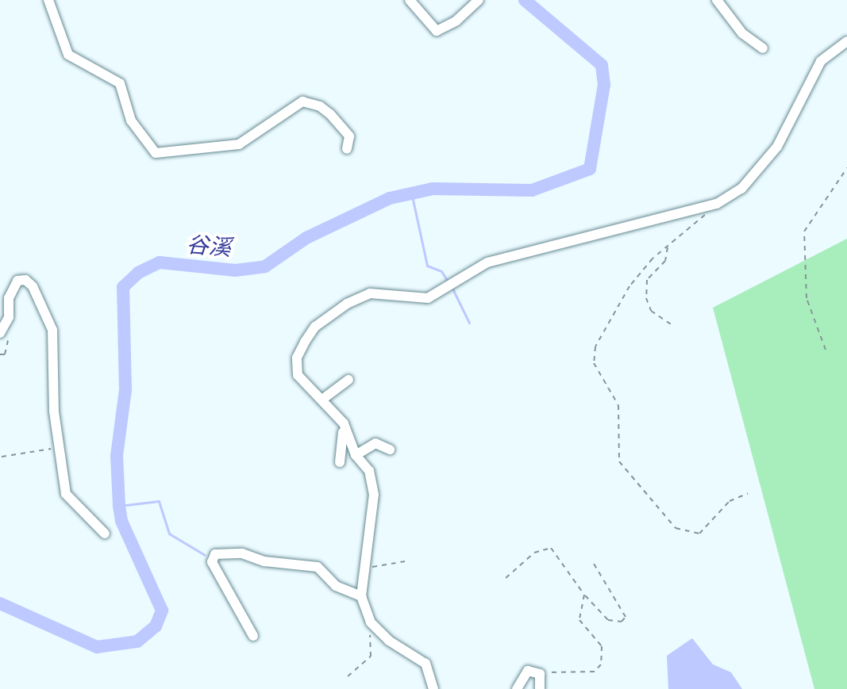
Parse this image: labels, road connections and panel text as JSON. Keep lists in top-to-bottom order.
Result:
{
  "water": ["谷溪"]
}
